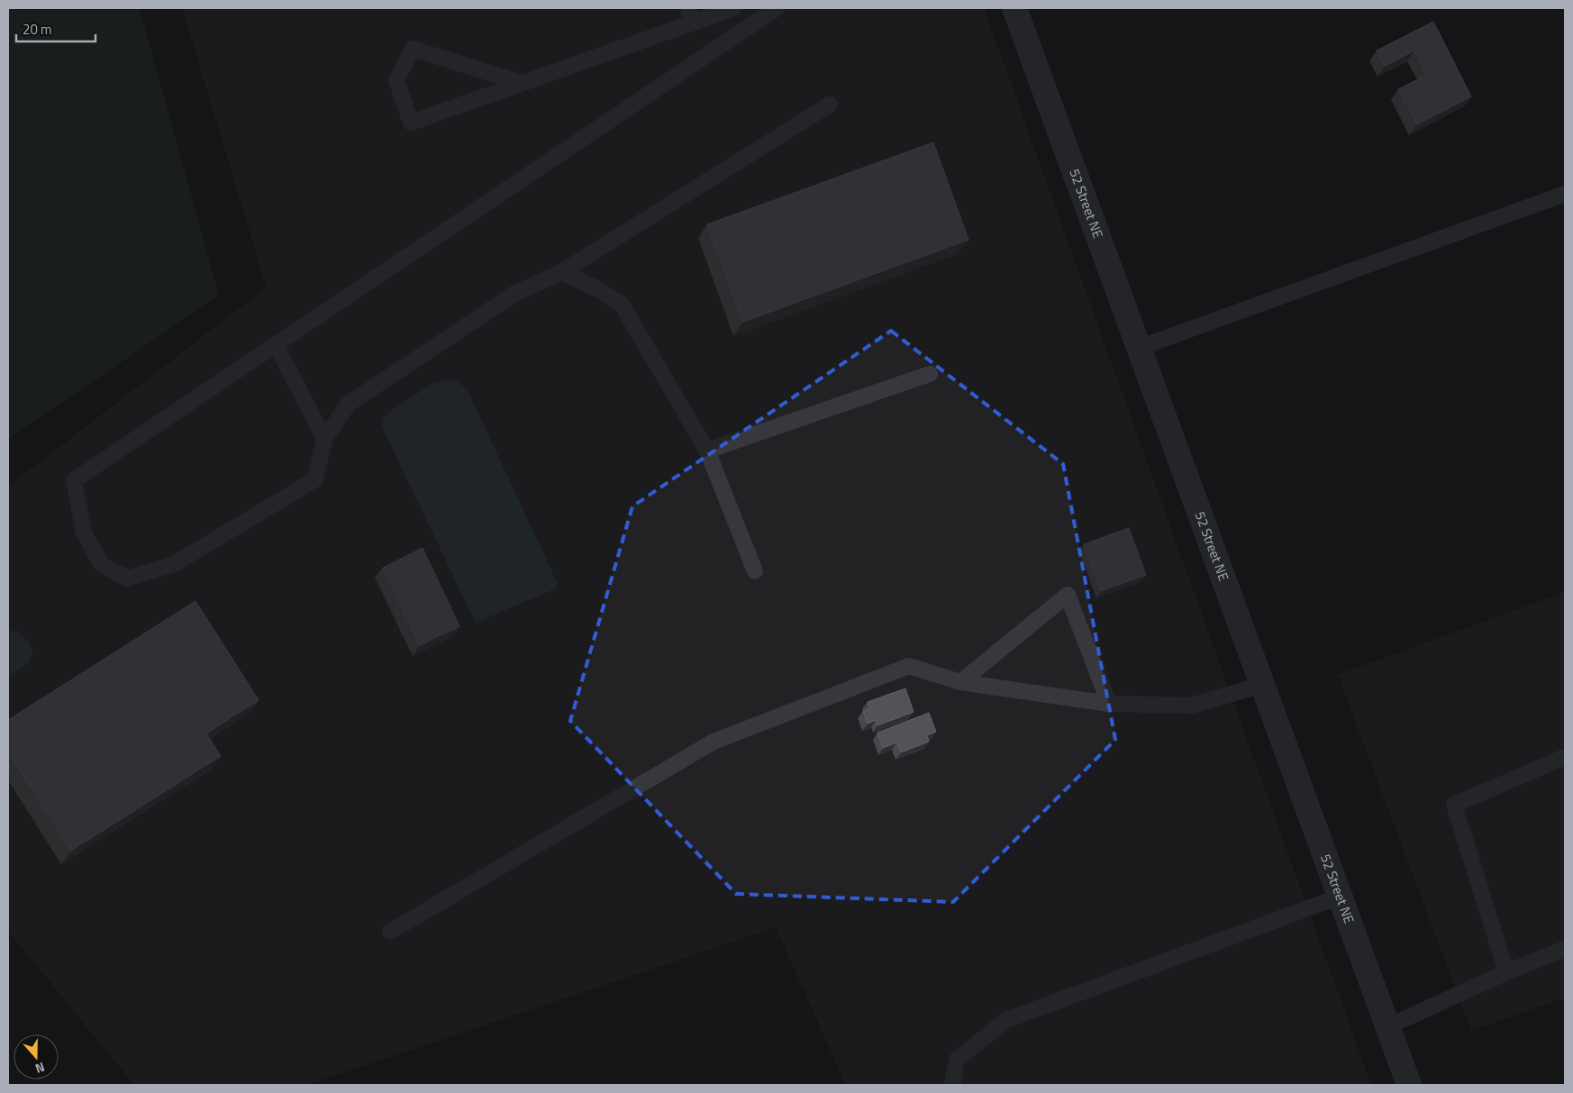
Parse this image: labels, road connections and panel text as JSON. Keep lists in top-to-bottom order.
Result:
{
  "streets": {
    "street": ["52 Street NE"]
  },
  "scale_bar": "20 m",
  "north": "bottom"
}
